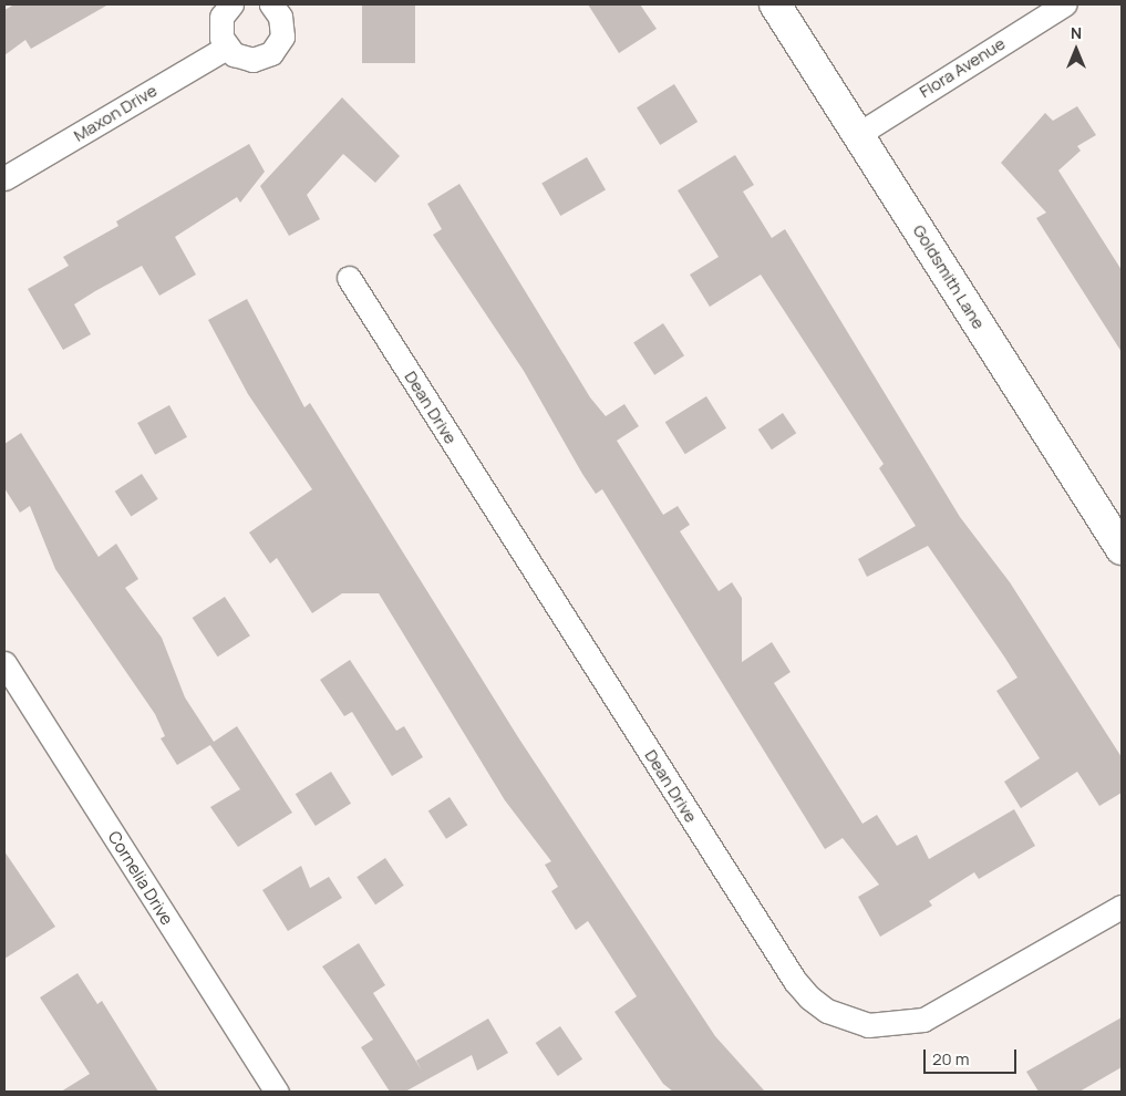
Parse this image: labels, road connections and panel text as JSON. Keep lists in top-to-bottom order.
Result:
{
  "streets": {
    "street": [
      "Flora Avenue",
      "Maxon Drive",
      "Goldsmith Lane",
      "Dean Drive",
      "Cornelia Drive"
    ]
  },
  "crossings": [
    ["Flora Avenue", "Goldsmith Lane"]
  ],
  "scale_bar": "20 m",
  "north": "top"
}
